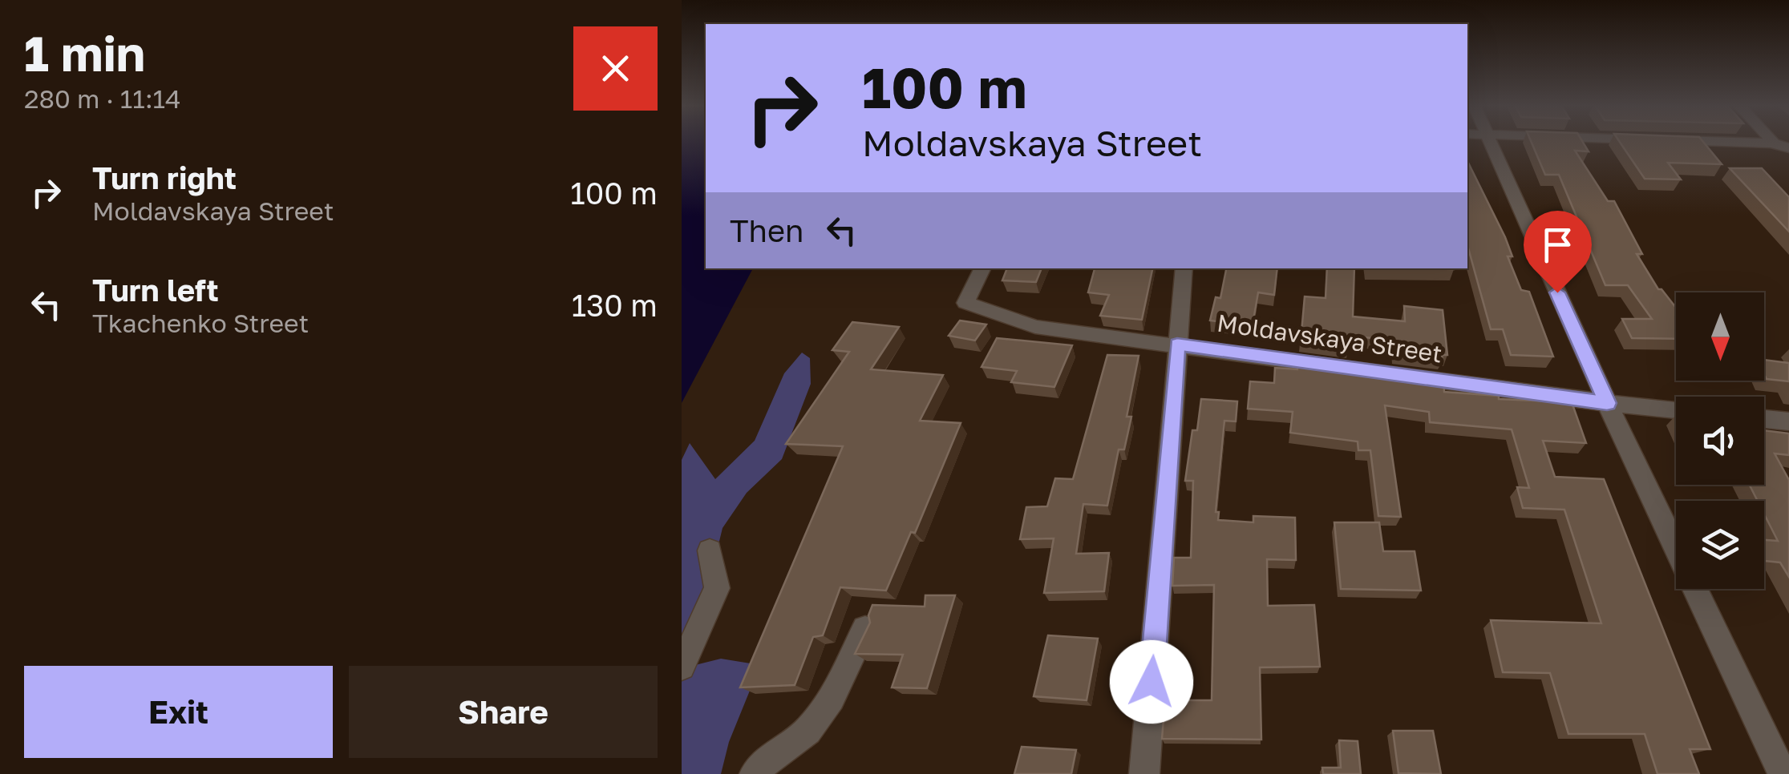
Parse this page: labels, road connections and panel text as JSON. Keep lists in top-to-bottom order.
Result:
{
  "streets": {
    "street": ["Moldavskaya Street"]
  },
  "north": "bottom",
  "page": {
    "heading": ["1 min", "280 m · 11:14"],
    "turn": ["100 m", "Moldavskaya Street"],
    "list": [
      {
        "name": "Turn right",
        "note": "Moldavskaya Street",
        "value": "100 m"
      },
      {
        "name": "Turn left",
        "note": "Tkachenko Street",
        "value": "130 m"
      }
    ],
    "then": "Then",
    "buttons": ["Exit", "Share"]
  }
}
